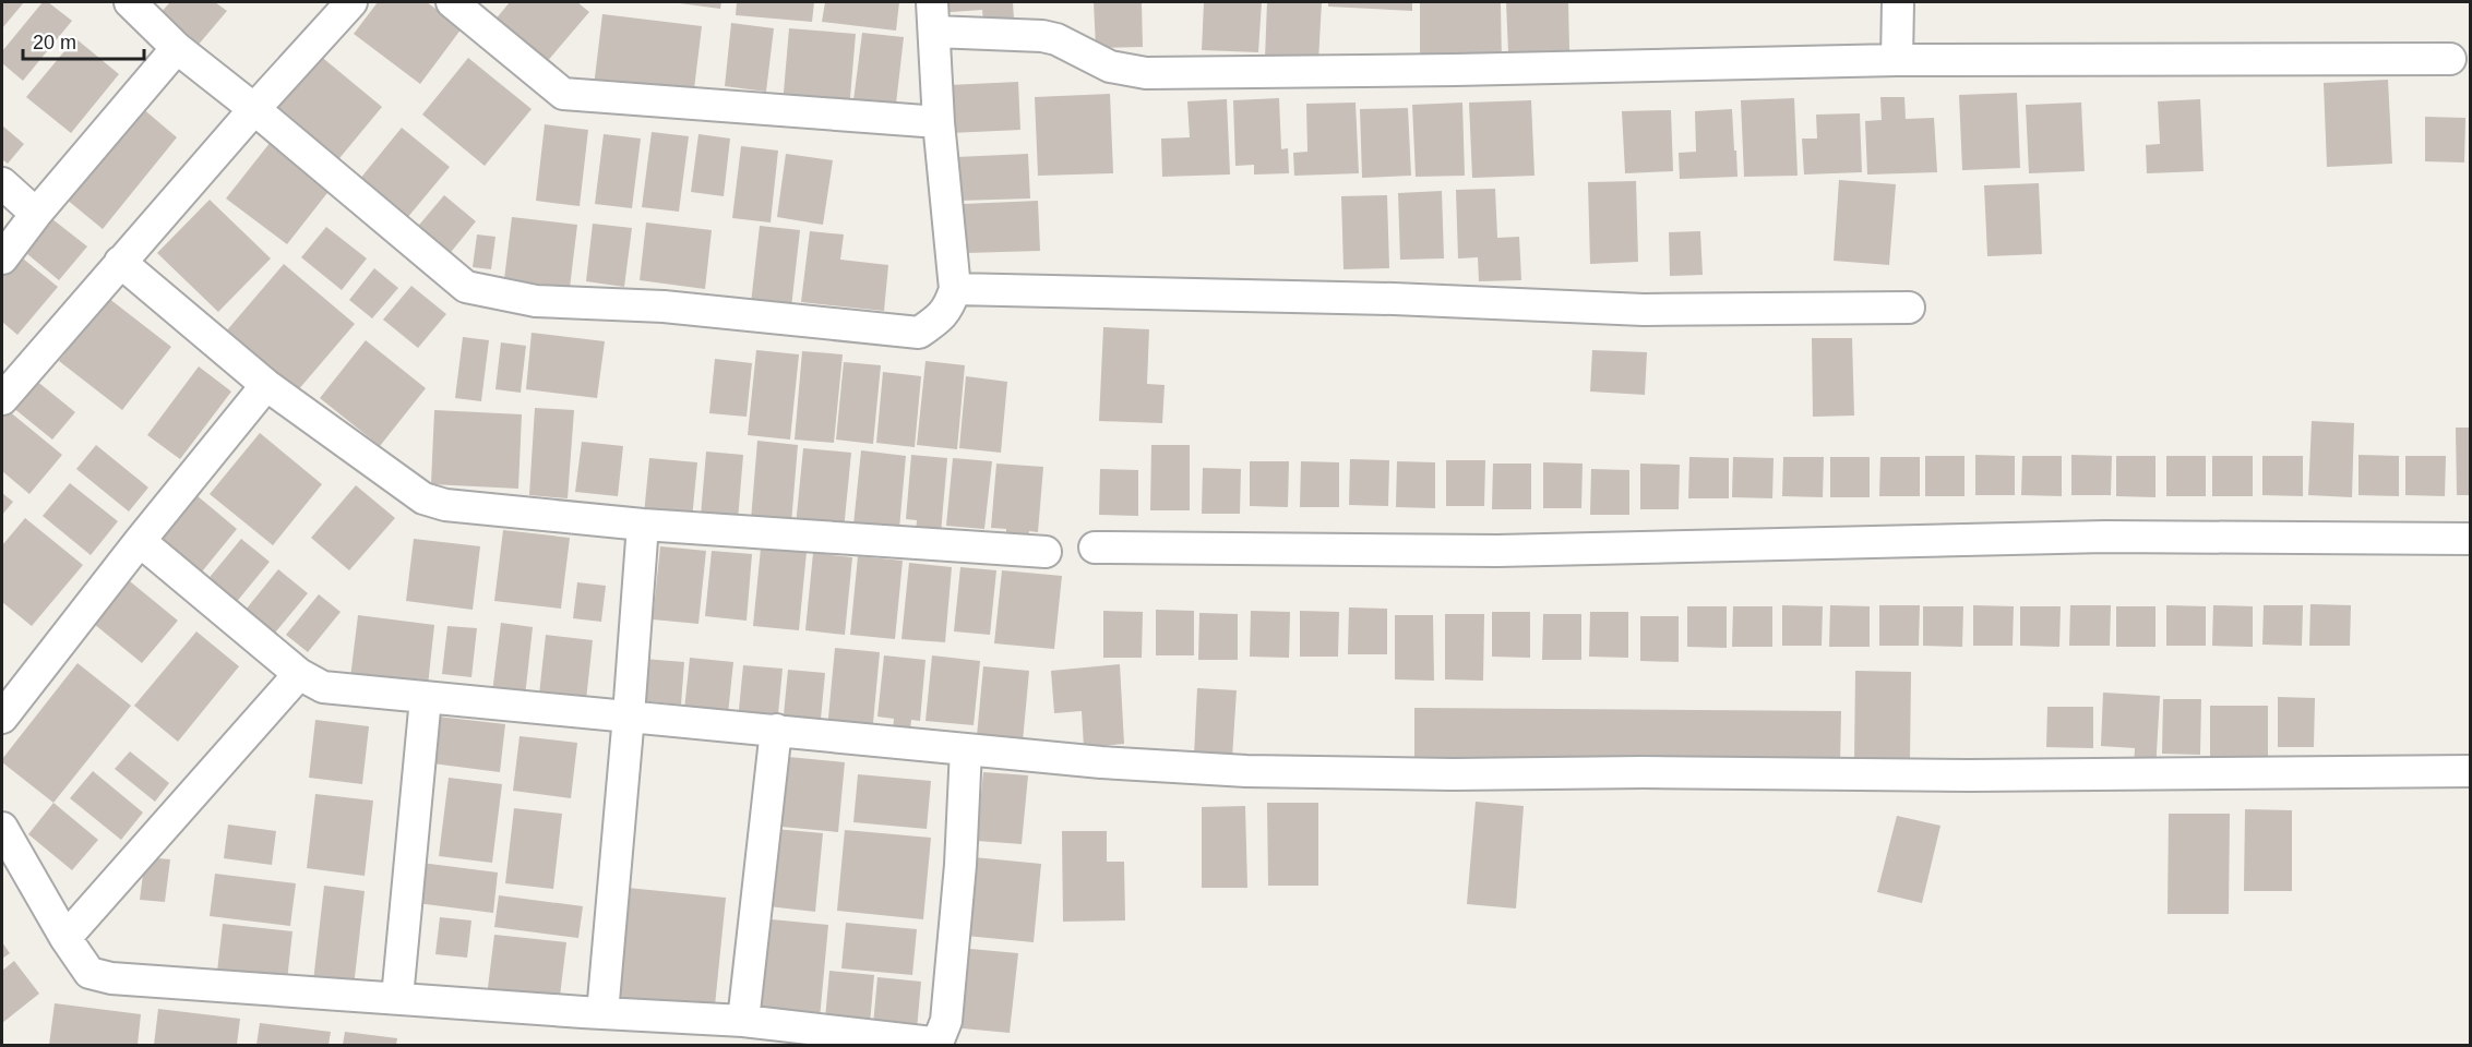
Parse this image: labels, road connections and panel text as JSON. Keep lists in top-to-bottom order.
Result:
{
  "scale_bar": "20 m"
}
